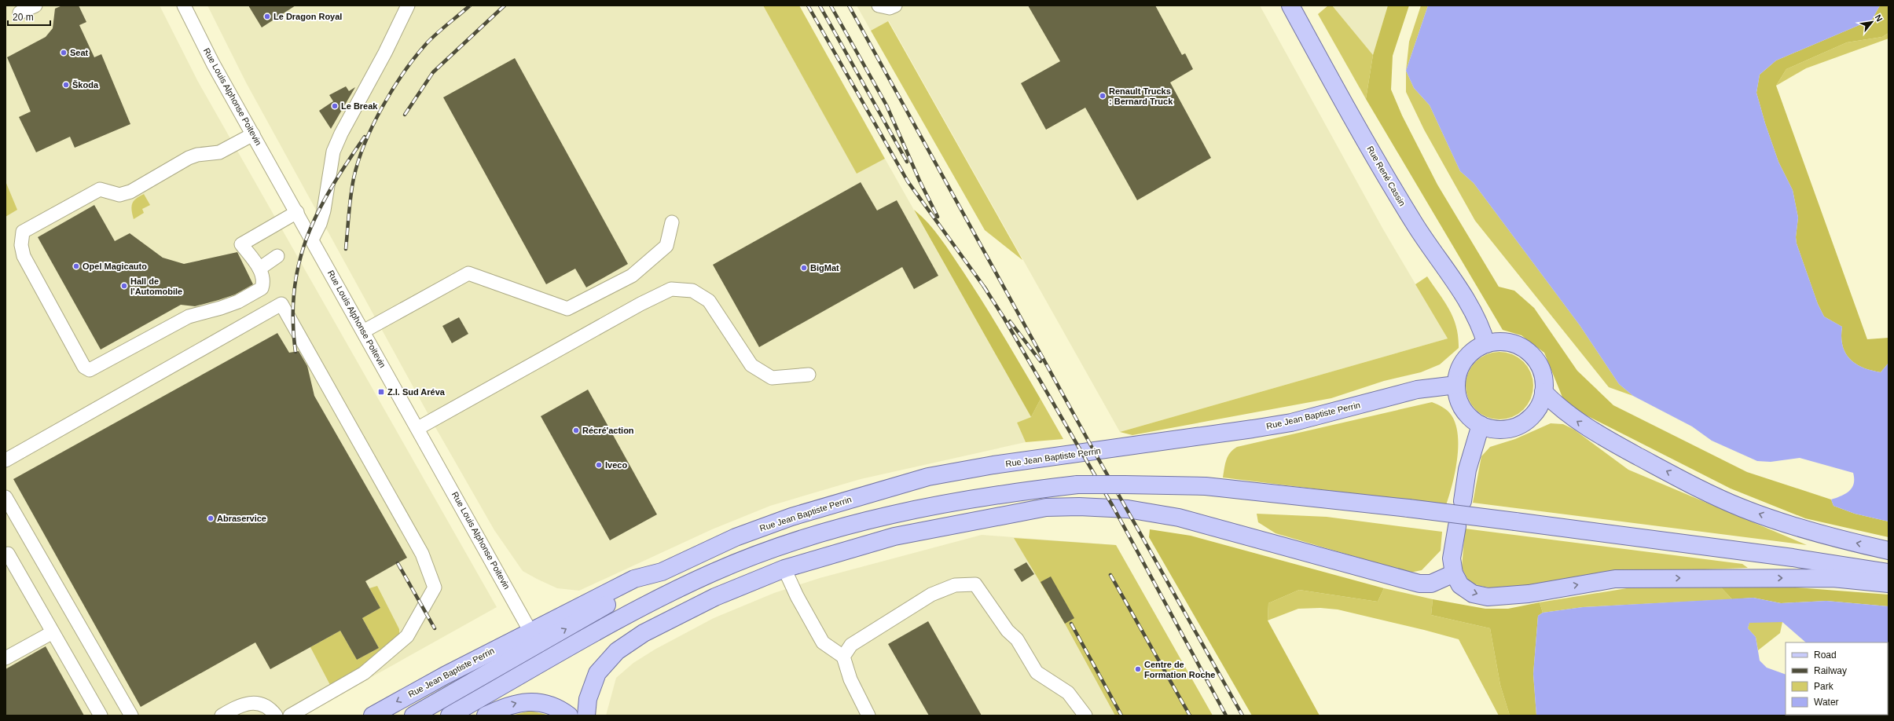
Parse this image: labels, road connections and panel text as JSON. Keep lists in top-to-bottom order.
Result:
{
  "streets": {
    "main road": ["Rue René Cassin", "Rue Jean Baptiste Perrin"],
    "street": ["Rue Louis Alphonse Poitevin"]
  },
  "crossings": [
    ["Rue Louis Alphonse Poitevin", "Rue Jean Baptiste Perrin"],
    ["Rue René Cassin", "Rue Jean Baptiste Perrin"]
  ],
  "places": {
    "other": [
      "Le Dragon Royal",
      "Seat",
      "Škoda",
      "Renault Trucks : Bernard Truck",
      "Le Break",
      "Opel Magicauto",
      "BigMat",
      "Hall de l'Automobile",
      "Récré'action",
      "Iveco",
      "Abraservice",
      "Centre de Formation Roche"
    ],
    "transit": ["Z.I. Sud Aréva"]
  },
  "legend": [
    "Road",
    "Railway",
    "Park",
    "Water"
  ],
  "scale_bar": "20 m",
  "north": "top right"
}
